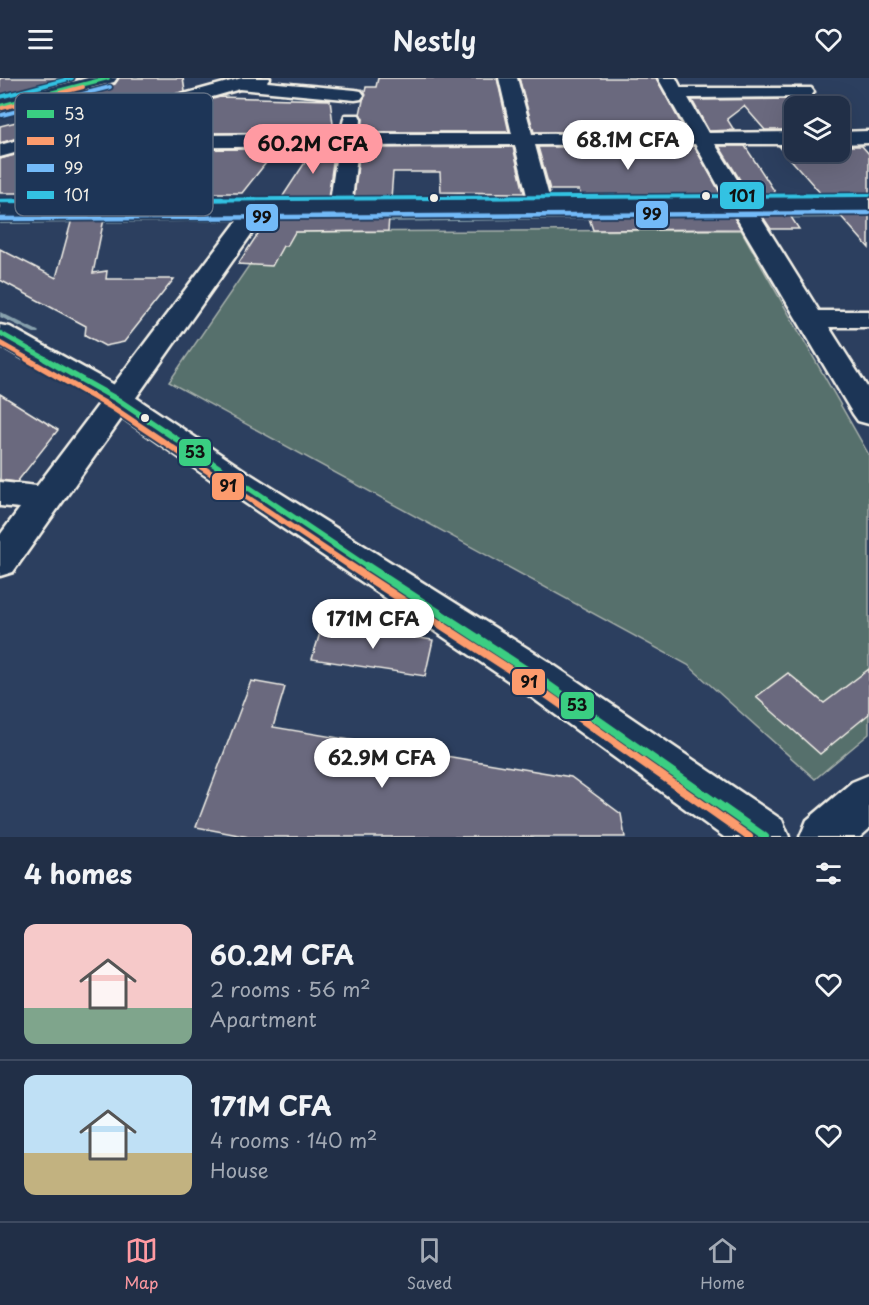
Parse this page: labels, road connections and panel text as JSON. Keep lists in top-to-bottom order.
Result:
{
  "lines": [
    "transit line 53",
    "transit line 101",
    "transit line 91",
    "transit line 99"
  ],
  "legend": [
    "53",
    "91",
    "99",
    "101"
  ],
  "page": {
    "header": "Nestly",
    "price": [
      "68.1M CFA",
      "60.2M CFA",
      "171M CFA",
      "62.9M CFA"
    ],
    "heading": "4 homes",
    "list": [
      {
        "name": "60.2M CFA",
        "note": "2 rooms · 56 m² · Apartment"
      },
      {
        "name": "171M CFA",
        "note": "4 rooms · 140 m² · House"
      }
    ],
    "tabs": ["Map", "Saved", "Home"]
  }
}
